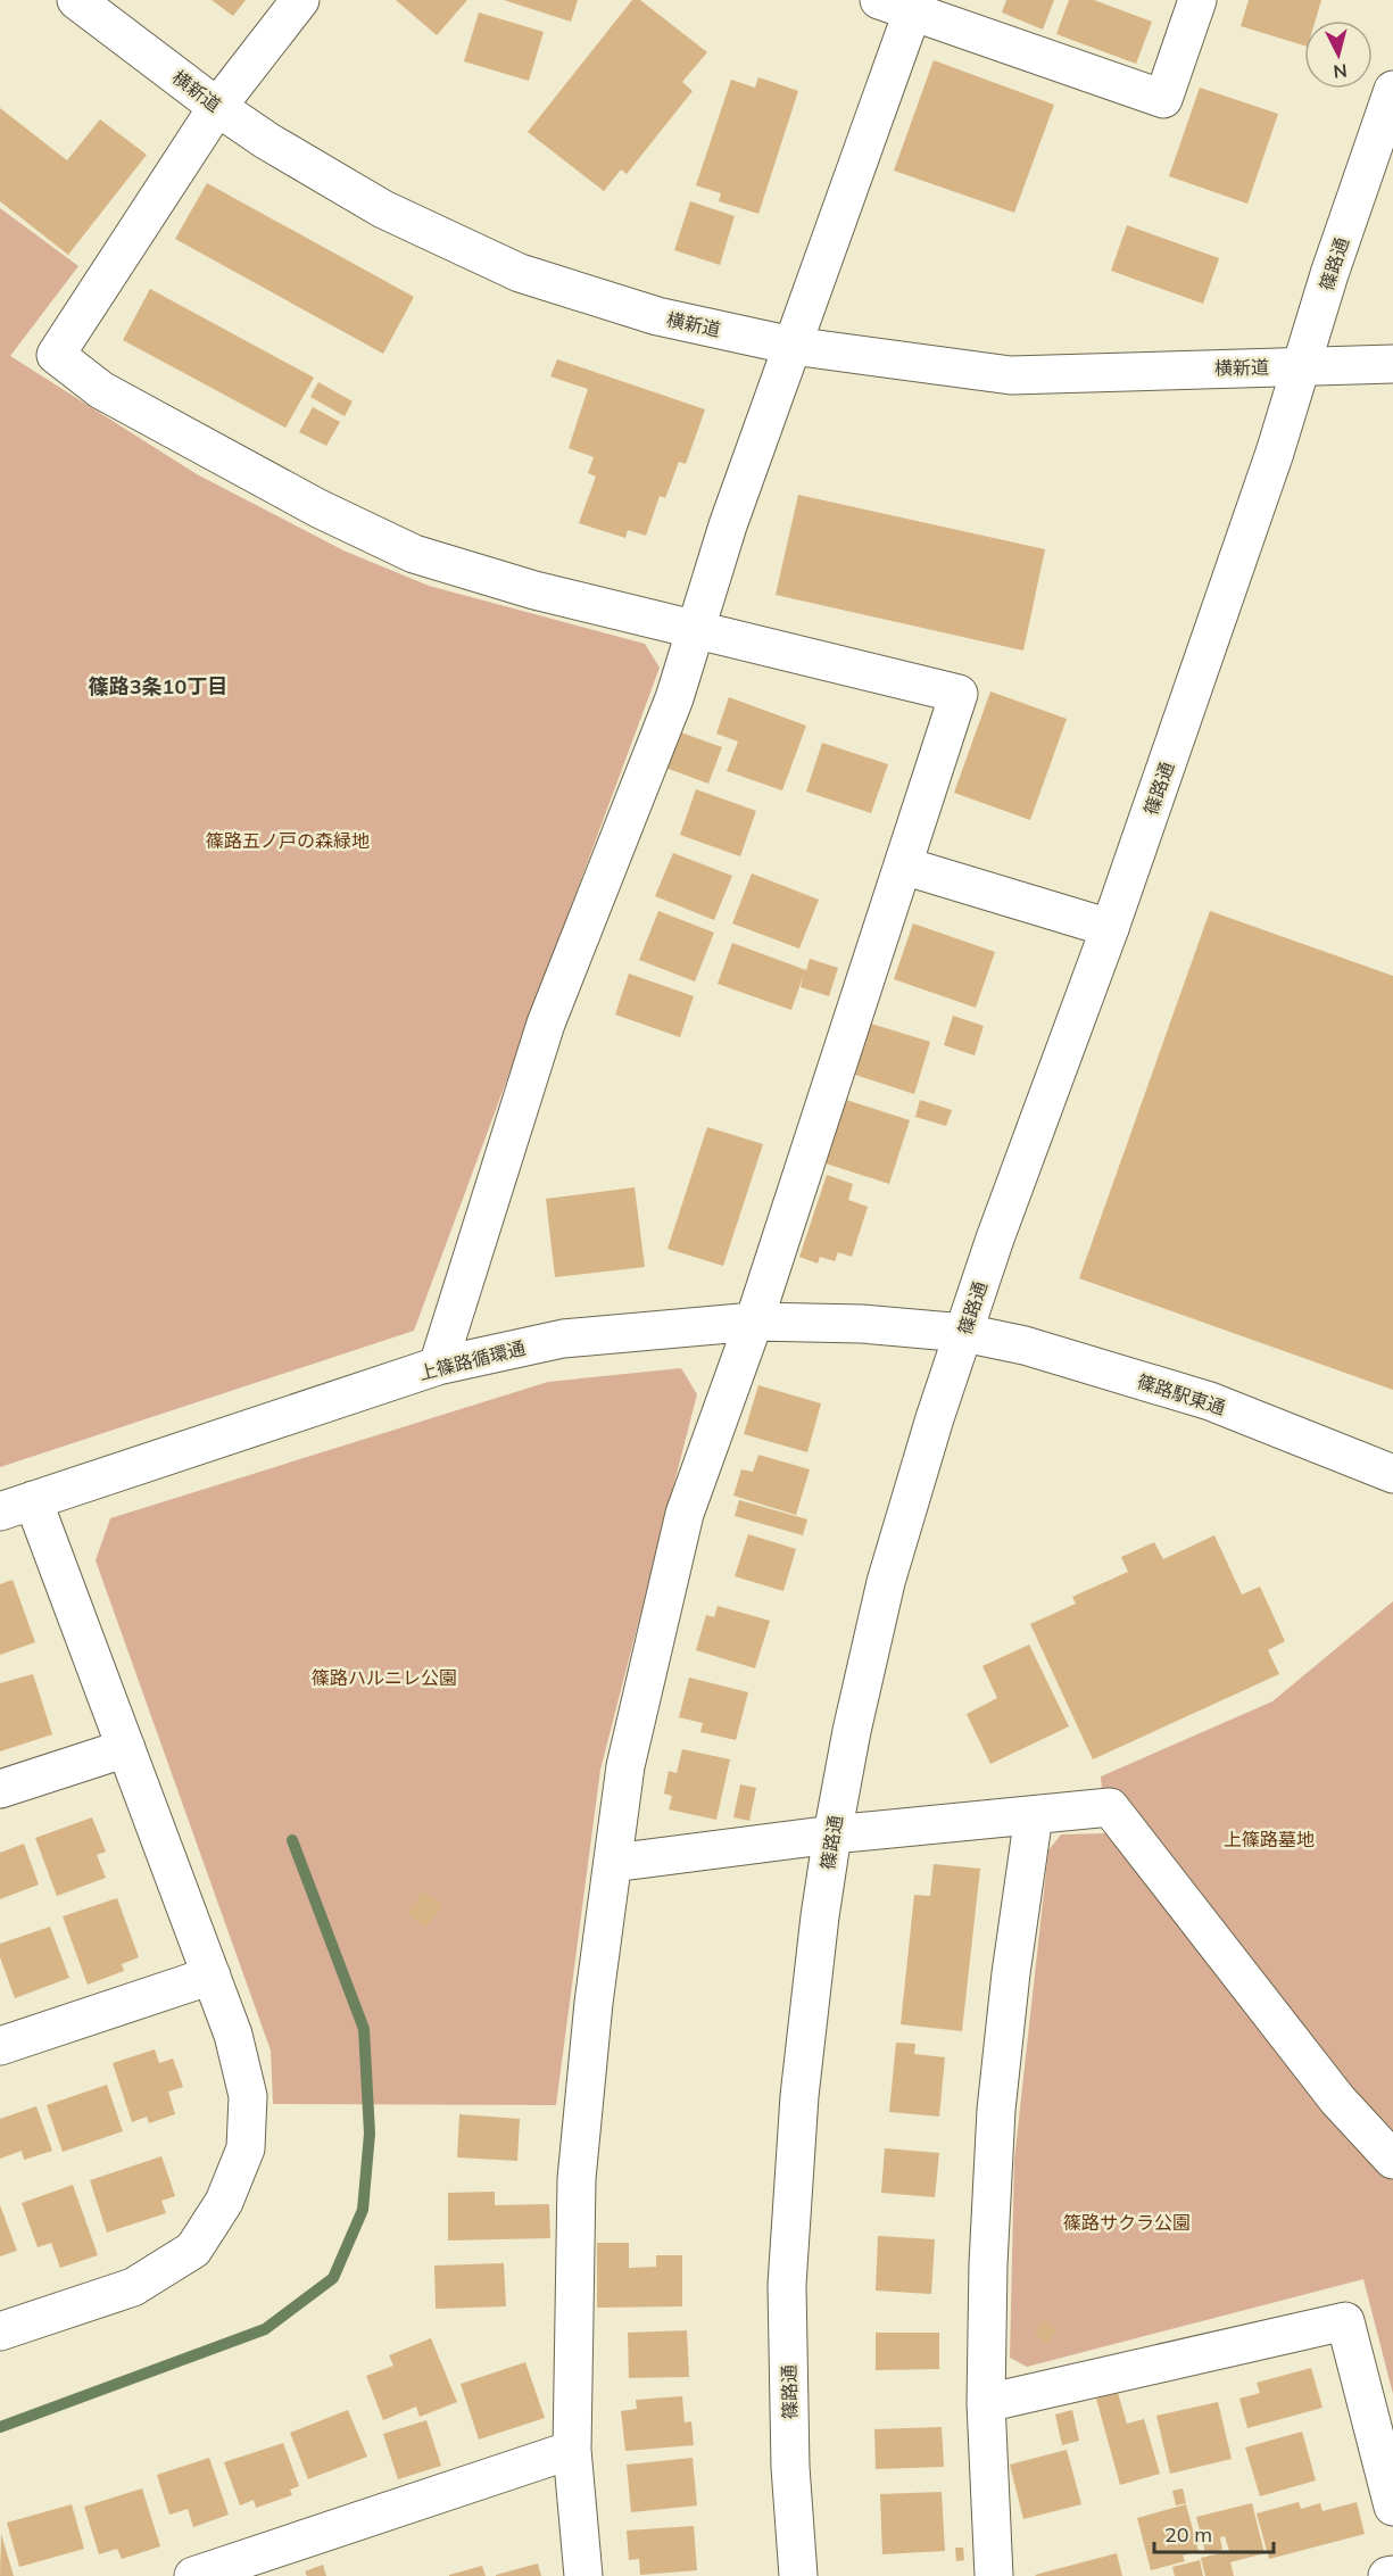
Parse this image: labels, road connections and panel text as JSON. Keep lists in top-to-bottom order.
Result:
{
  "streets": {
    "street": [
      "横新道",
      "篠路通",
      "上篠路循環通",
      "篠路駅東通"
    ]
  },
  "crossings": [
    ["横新道", "篠路通"],
    ["篠路通", "上篠路循環通"],
    ["篠路通", "篠路駅東通"],
    ["上篠路循環通", "篠路駅東通"]
  ],
  "districts": ["篠路3条10丁目"],
  "parks": [
    "篠路五ノ戸の森緑地",
    "篠路ハルニレ公園",
    "上篠路墓地",
    "篠路サクラ公園"
  ],
  "scale_bar": "20 m",
  "north": "bottom"
}
